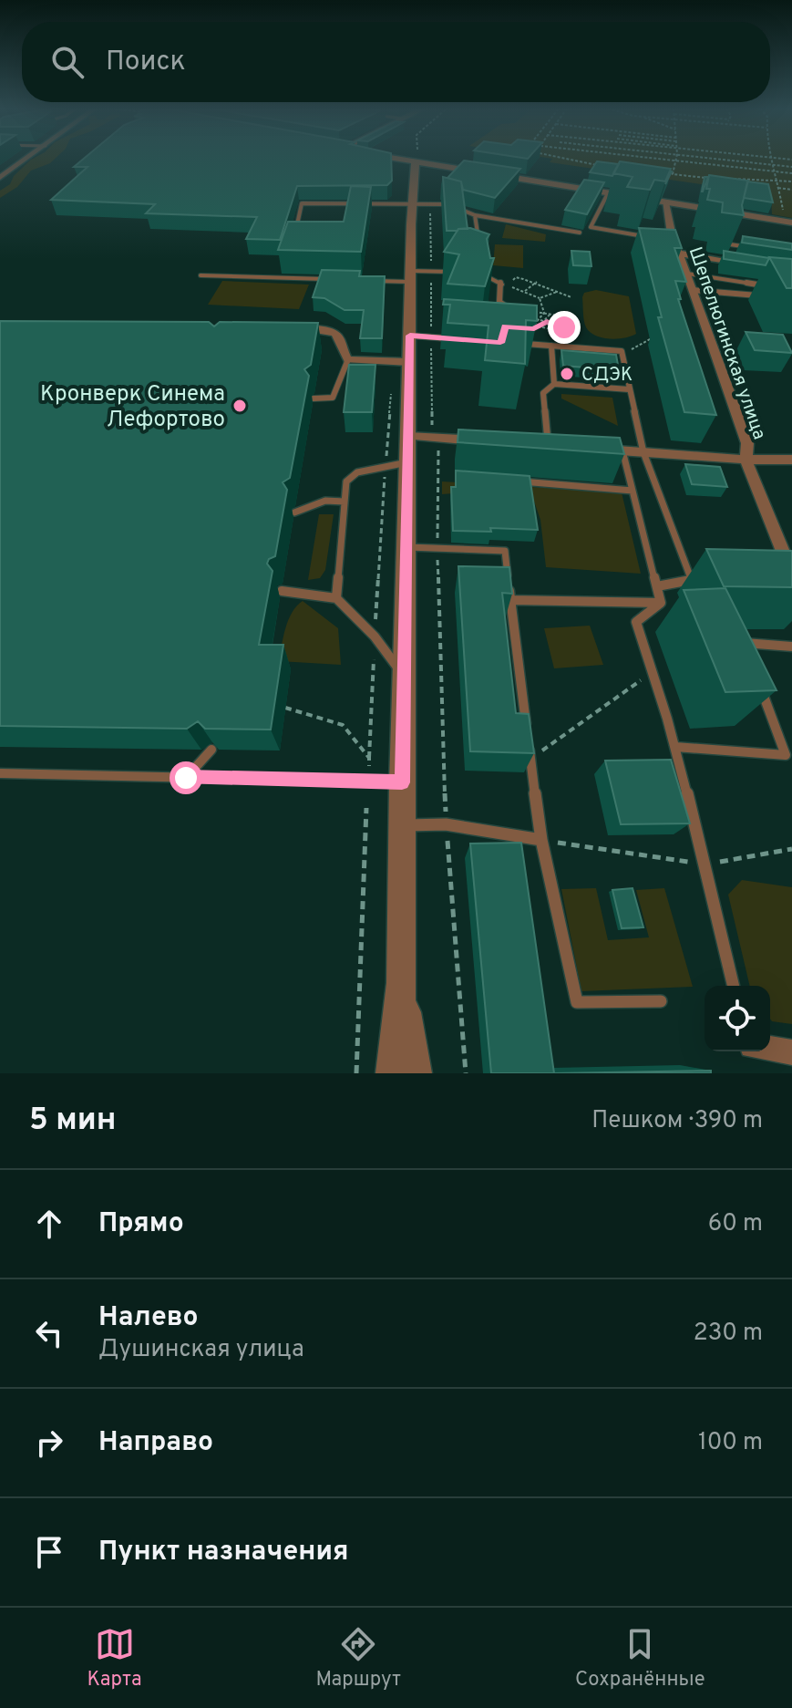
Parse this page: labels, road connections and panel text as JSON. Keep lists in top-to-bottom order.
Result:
{
  "streets": {
    "street": ["Шепелюгинская улица"]
  },
  "places": ["СДЭК", "Кронверк Синема Лефортово"],
  "page": {
    "search": "Поиск",
    "heading": ["5 мин", "Пешком · 390 m"],
    "list": [
      ["Прямо", "60 m"],
      ["Налево", "Душинская улица", "230 m"],
      ["Направо", "100 m"],
      "Пункт назначения"
    ],
    "nav": ["Карта", "Маршрут", "Сохранённые"]
  }
}
